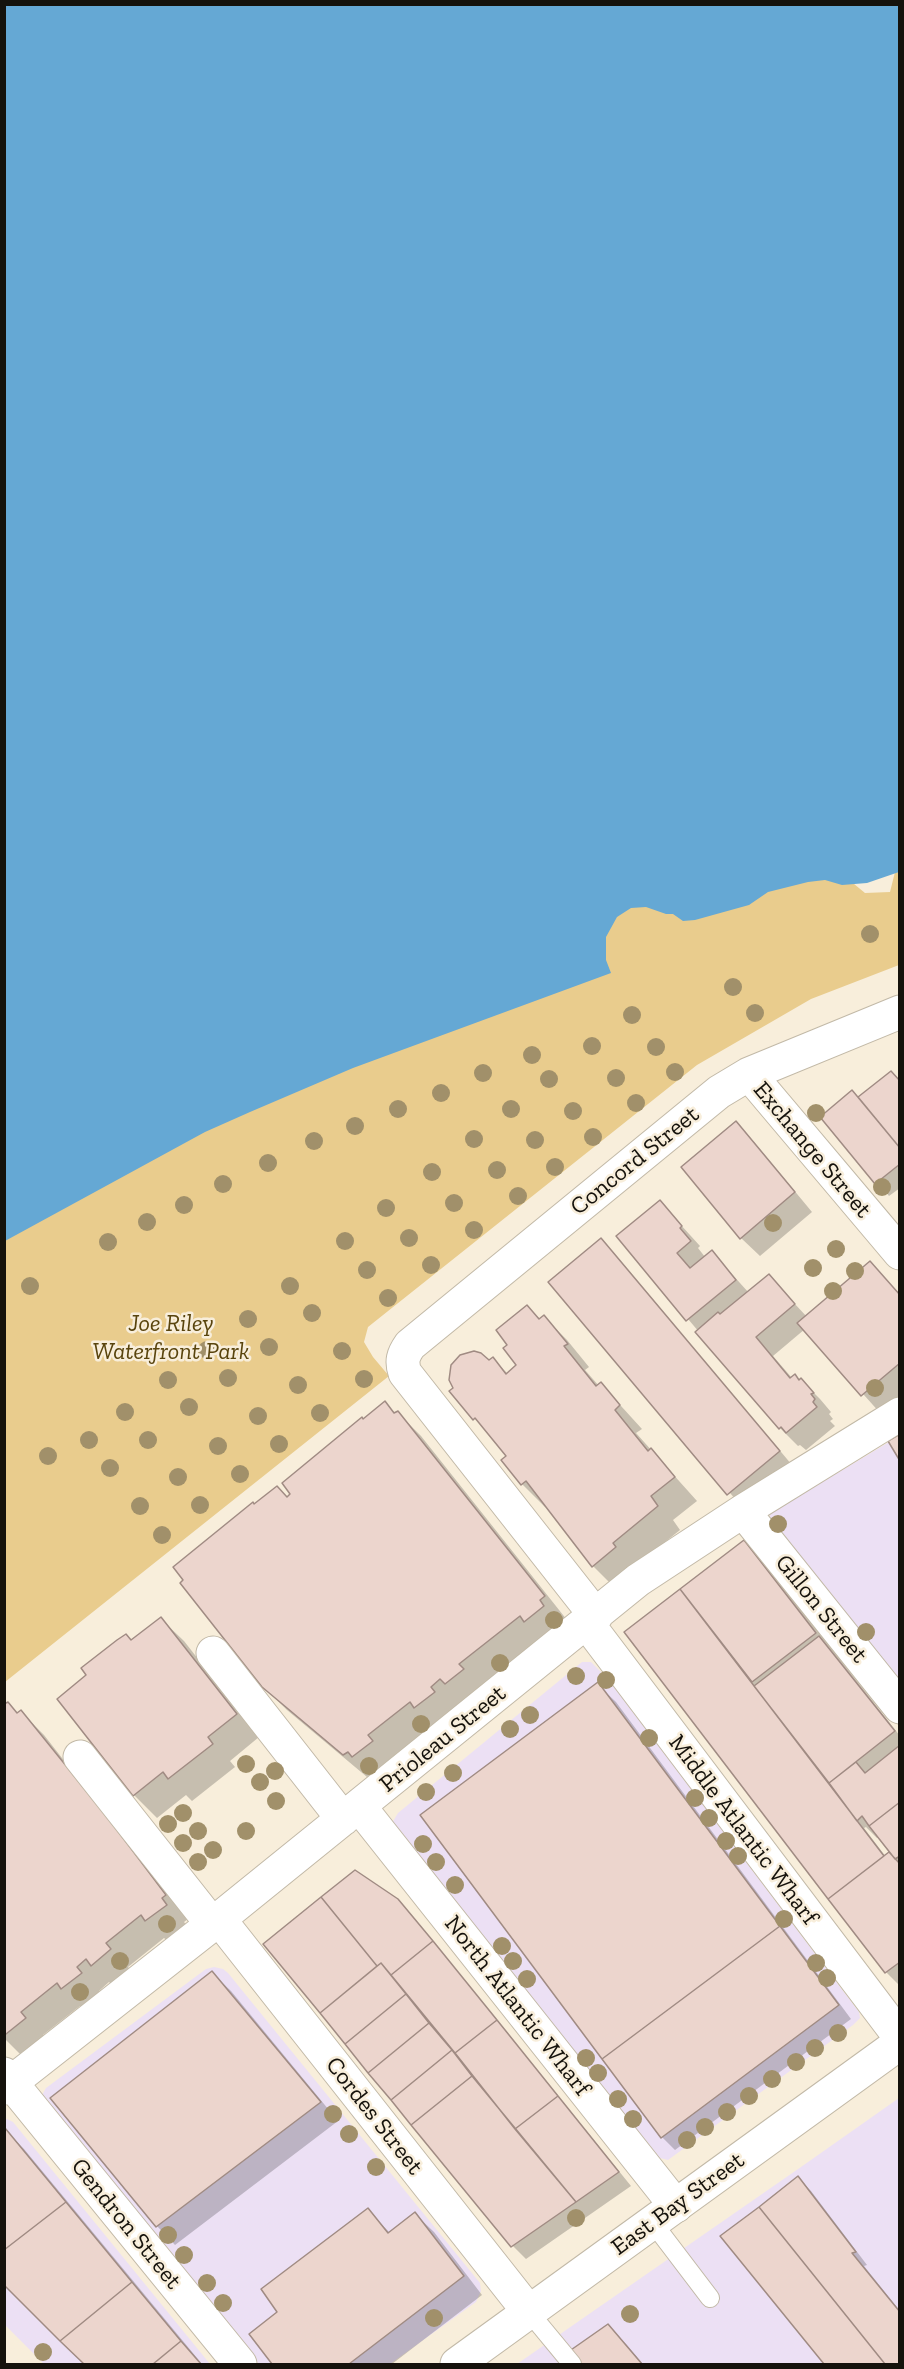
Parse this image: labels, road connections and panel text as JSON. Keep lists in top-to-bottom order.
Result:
{
  "streets": {
    "street": [
      "Exchange Street",
      "Concord Street",
      "Gillon Street",
      "Prioleau Street",
      "Middle Atlantic Wharf",
      "North Atlantic Wharf",
      "Cordes Street",
      "East Bay Street",
      "Gendron Street"
    ]
  },
  "crossings": [
    ["Exchange Street", "Concord Street"],
    ["Concord Street", "Middle Atlantic Wharf"],
    ["Gillon Street", "Prioleau Street"],
    ["Prioleau Street", "Middle Atlantic Wharf"],
    ["Prioleau Street", "North Atlantic Wharf"],
    ["Prioleau Street", "Cordes Street"],
    ["Prioleau Street", "Gendron Street"],
    ["North Atlantic Wharf", "East Bay Street"],
    ["Cordes Street", "East Bay Street"]
  ],
  "parks": ["Joe Riley Waterfront Park"]
}
